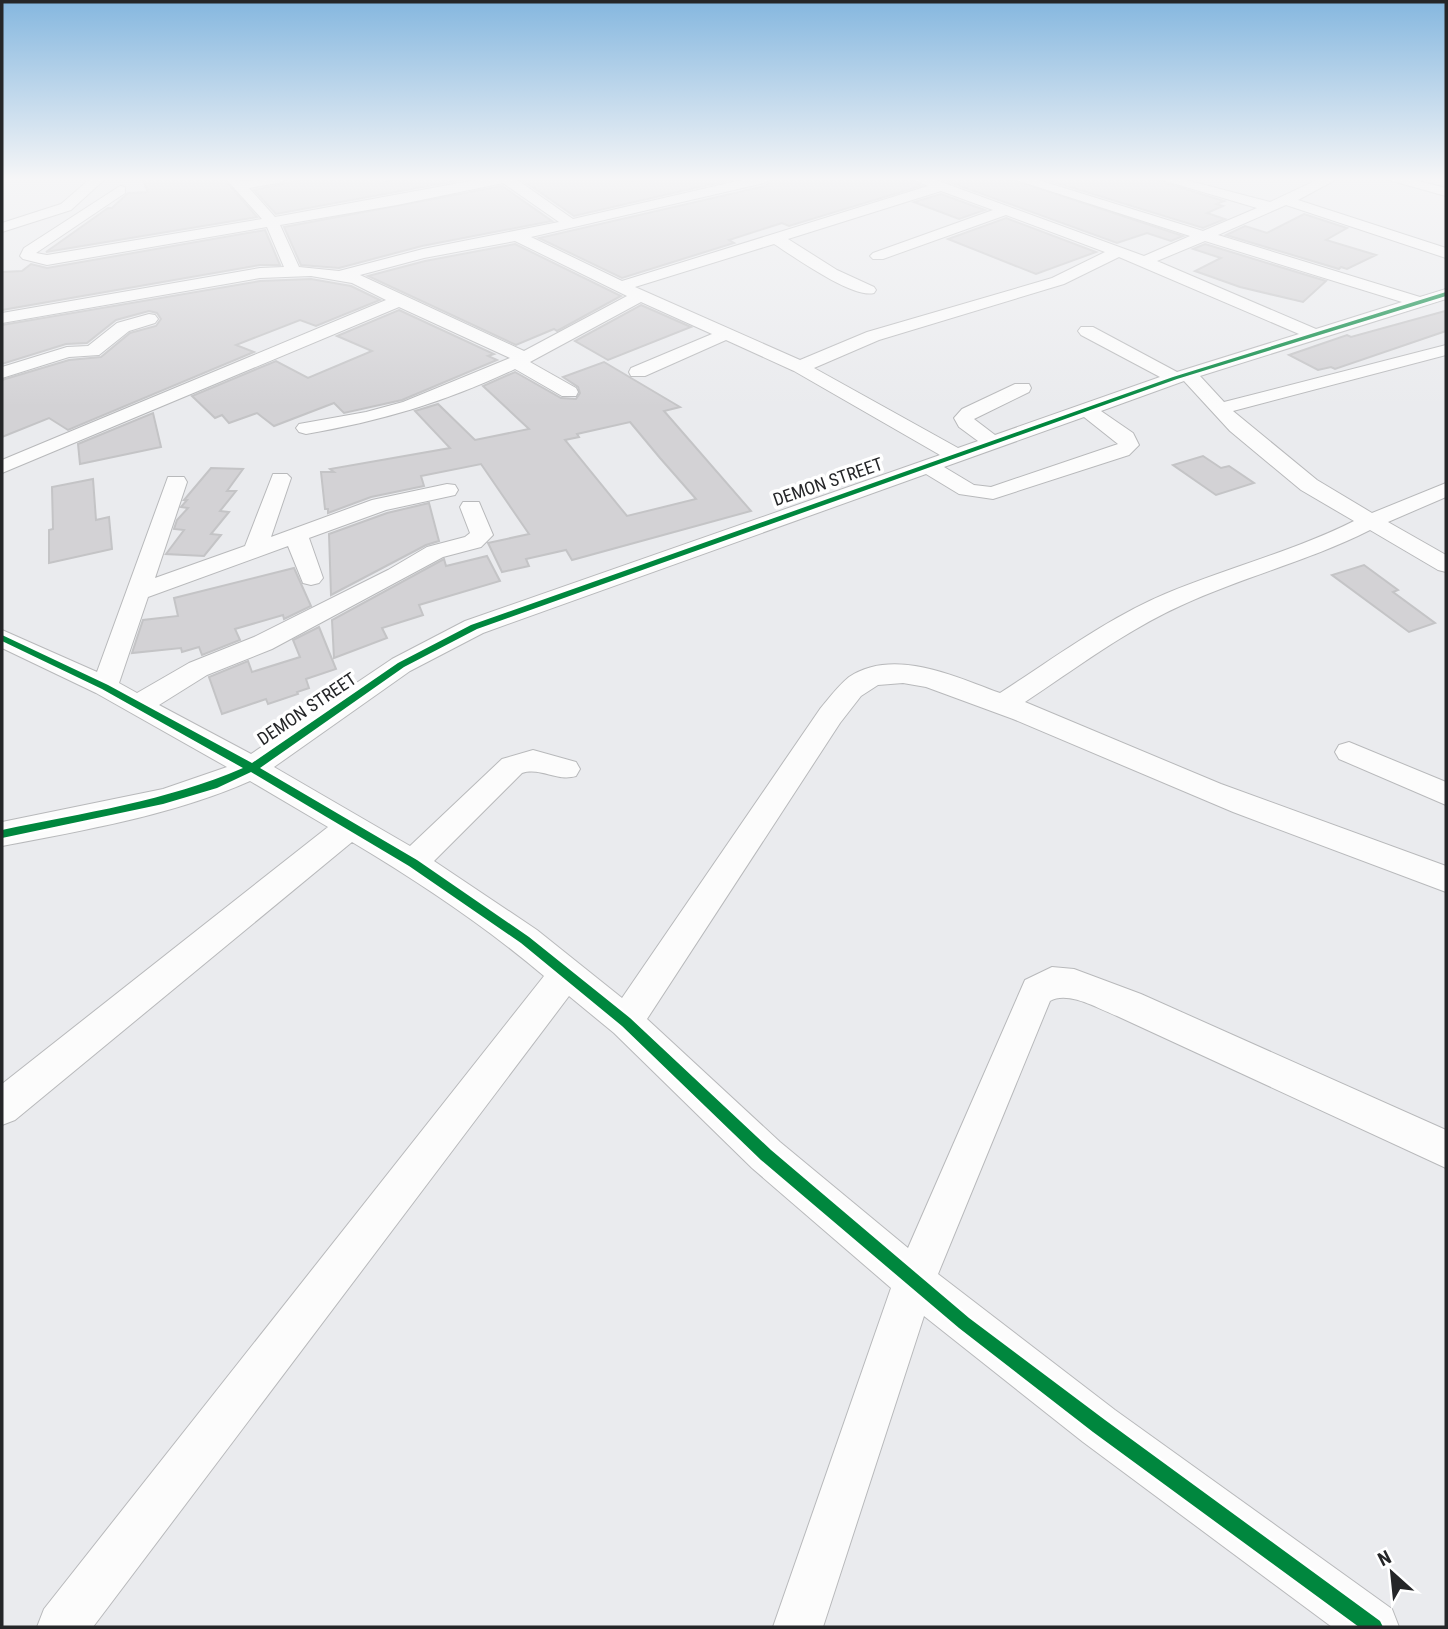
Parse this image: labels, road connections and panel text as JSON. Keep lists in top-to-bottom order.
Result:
{
  "streets": {
    "street": ["DEMON STREET"]
  },
  "north": "top left"
}
